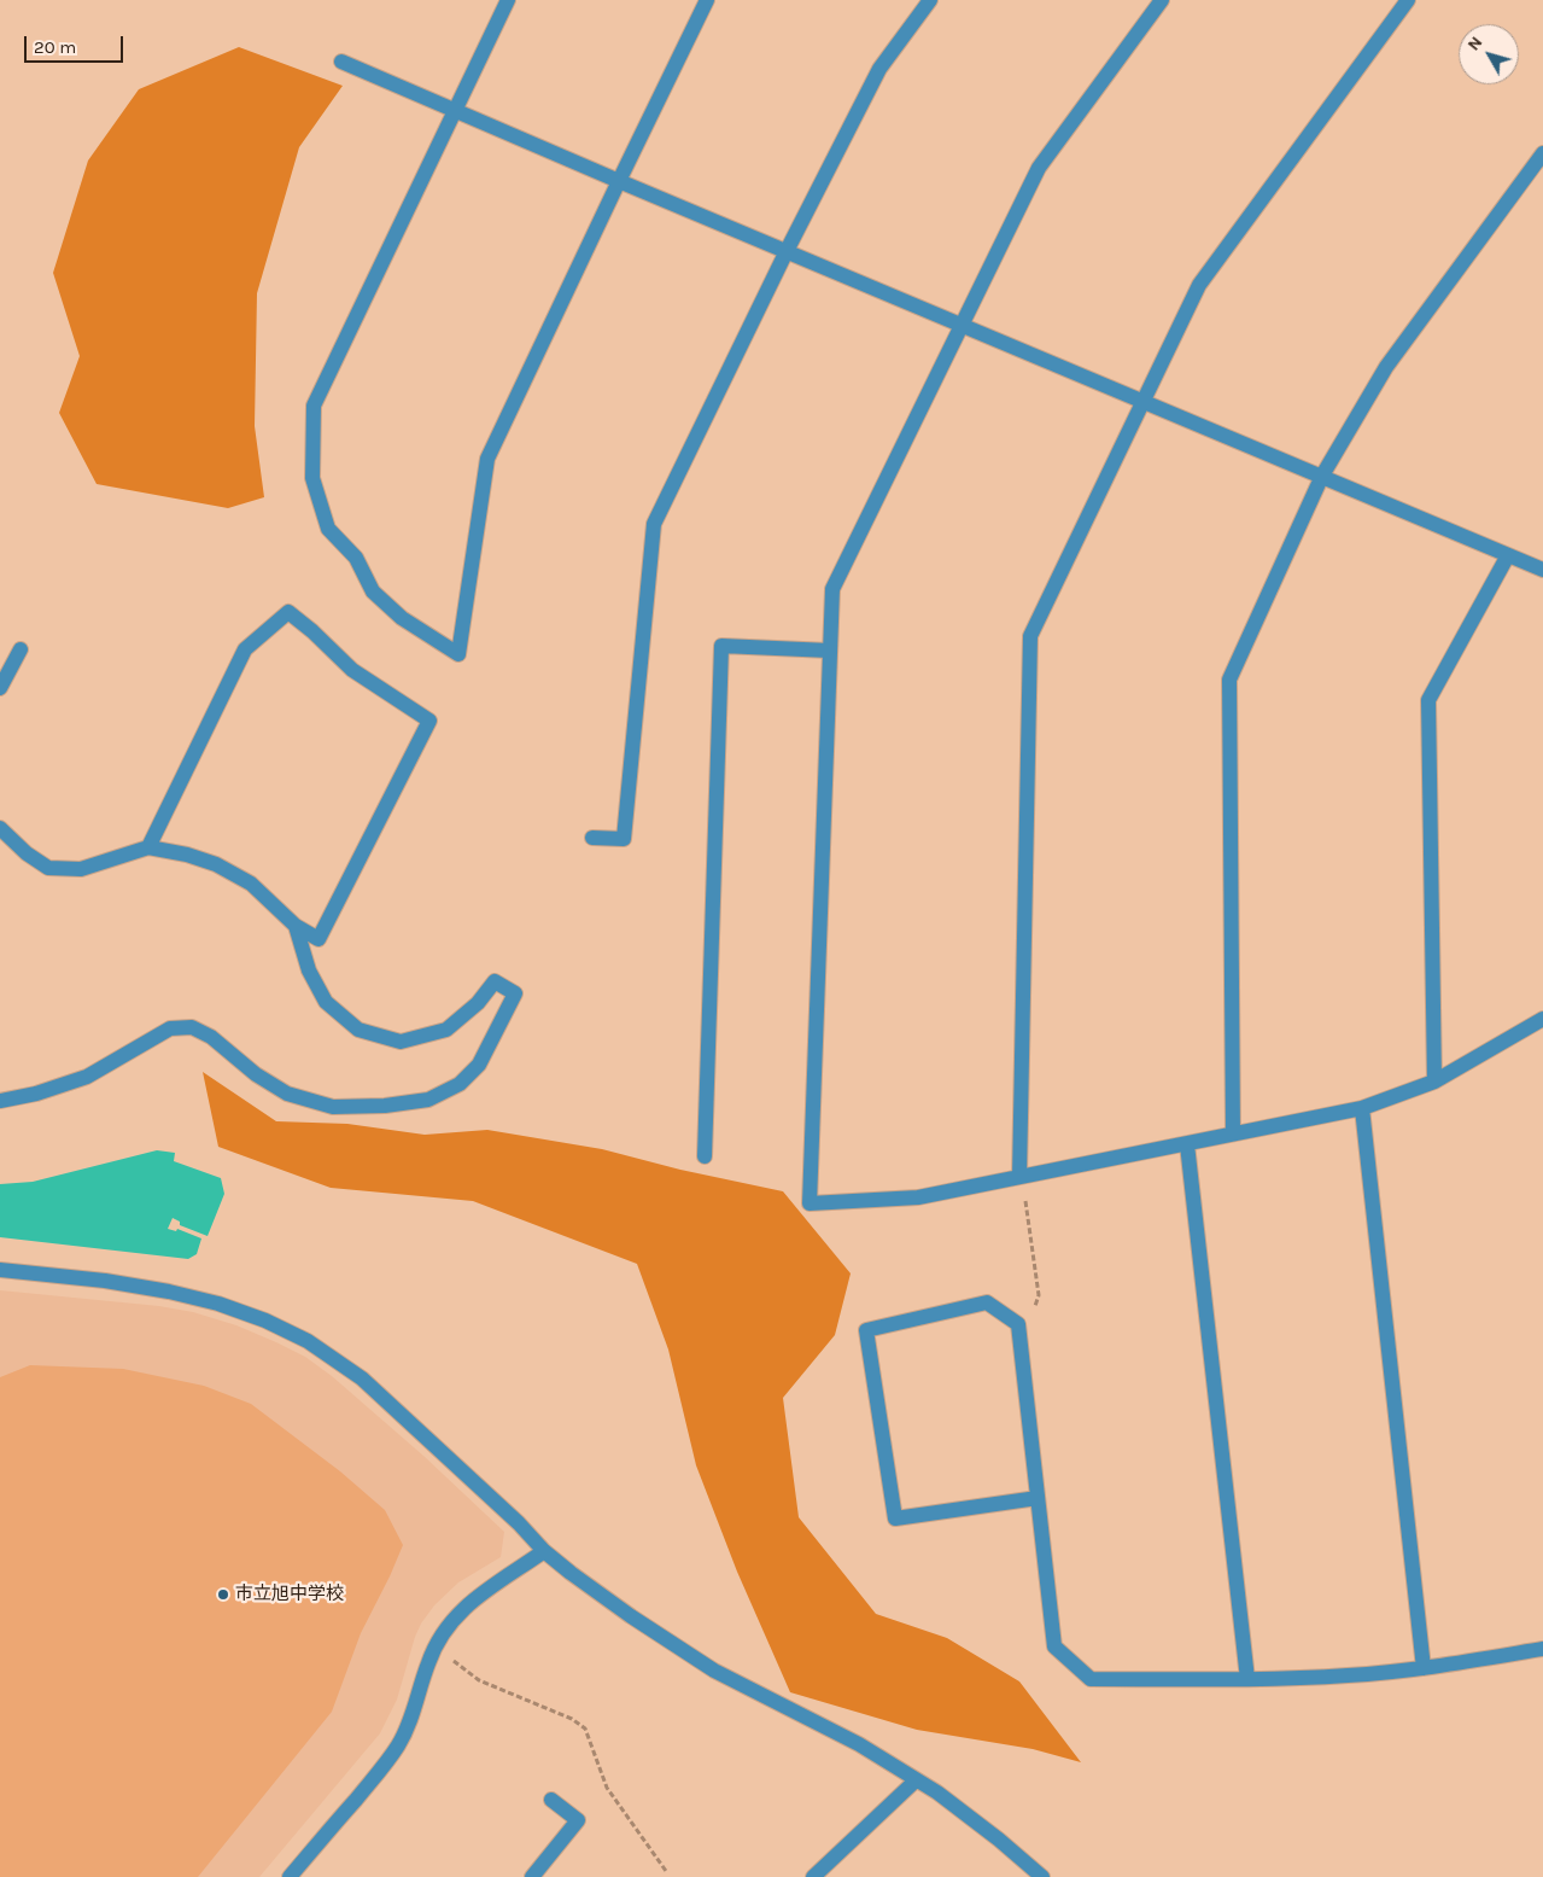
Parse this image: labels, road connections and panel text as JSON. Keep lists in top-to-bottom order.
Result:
{
  "places": ["市立旭中学校"],
  "scale_bar": "20 m",
  "north": "top left"
}
